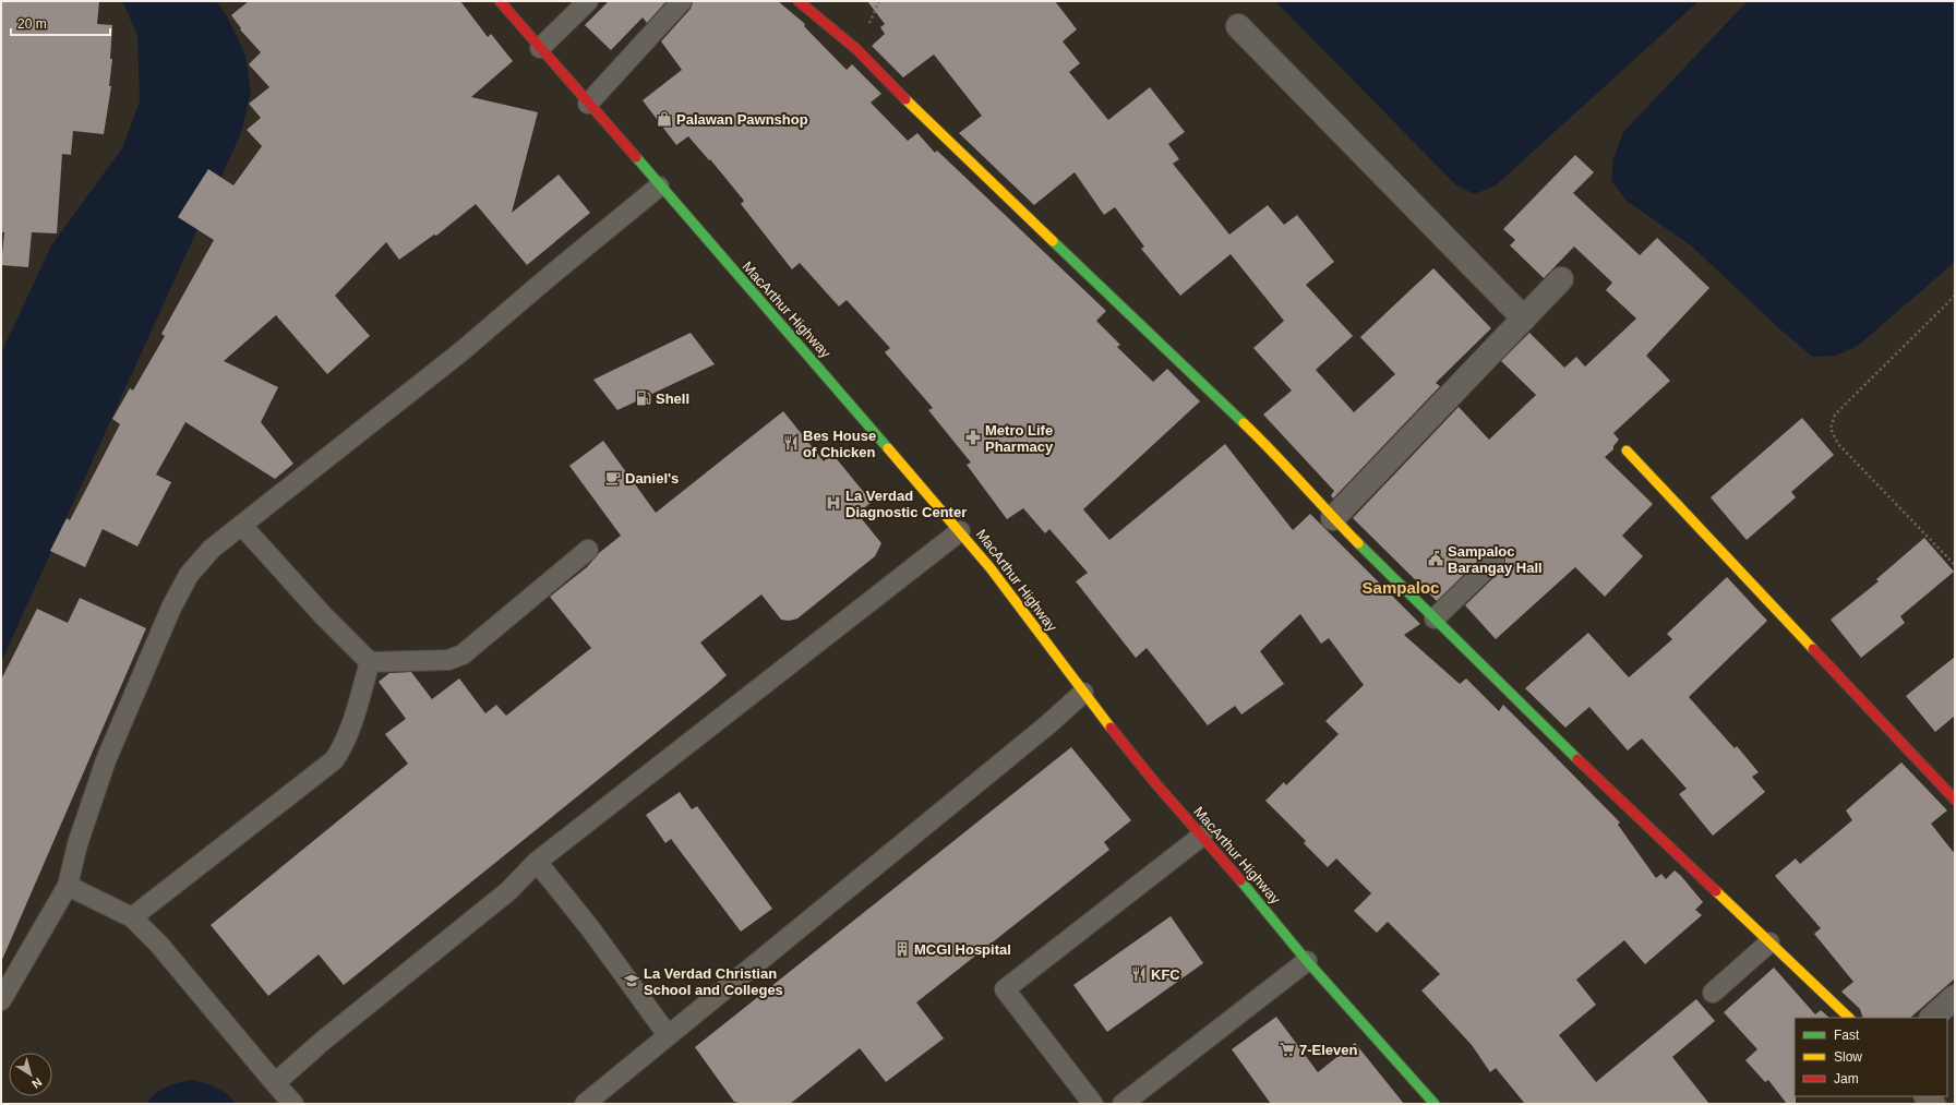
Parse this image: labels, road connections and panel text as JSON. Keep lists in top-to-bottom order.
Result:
{
  "streets": {
    "main road": ["MacArthur Highway"]
  },
  "districts": ["Sampaloc"],
  "places": {
    "shop": ["Palawan Pawnshop"],
    "fuel station": ["Shell"],
    "pharmacy": ["Metro Life Pharmacy"],
    "restaurant": ["Bes House of Chicken", "KFC"],
    "cafe": ["Daniel's"],
    "hospital": ["La Verdad Diagnostic Center"],
    "public building": ["Sampaloc Barangay Hall"],
    "building": ["MCGI Hospital"],
    "school or university": ["La Verdad Christian School and Colleges"],
    "supermarket": ["7-Eleven"]
  },
  "legend": ["Fast", "Slow", "Jam"],
  "scale_bar": "20 m",
  "north": "bottom right"
}
